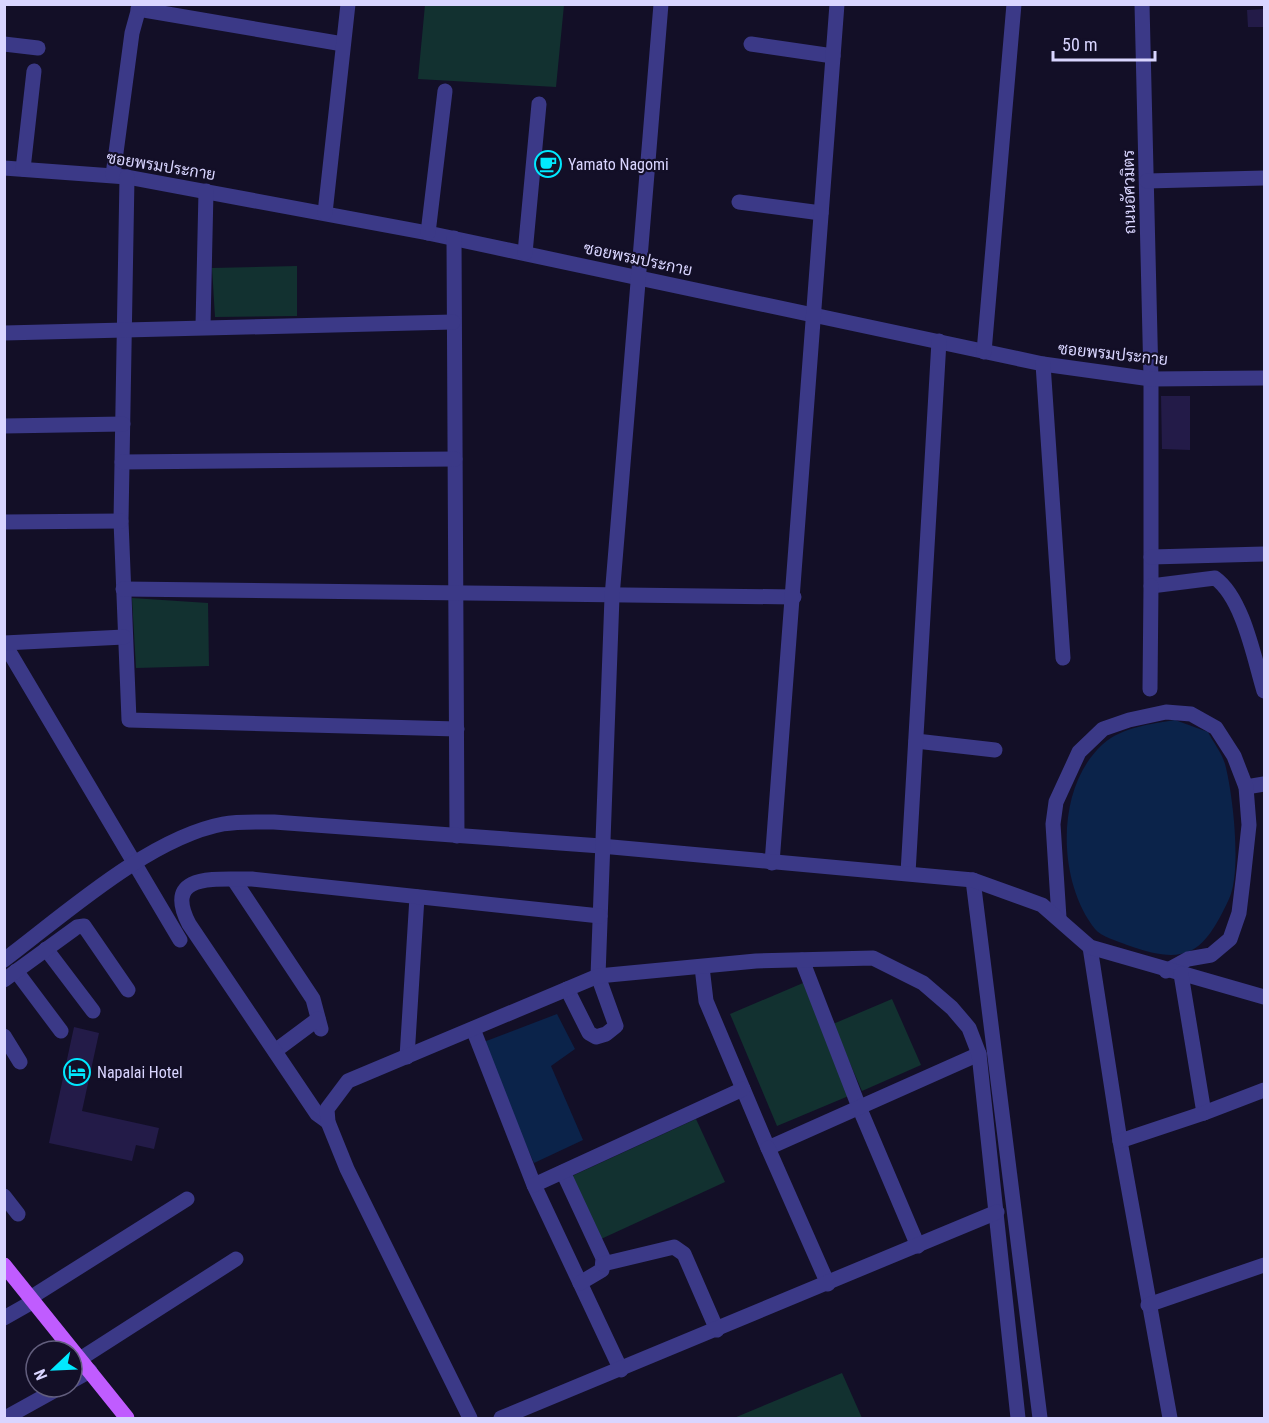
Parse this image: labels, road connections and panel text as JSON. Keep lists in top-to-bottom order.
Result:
{
  "streets": {
    "street": ["ซอยพรมประกาย", "ถนนอัศวมิตร"]
  },
  "crossings": [
    ["ซอยพรมประกาย", "ถนนอัศวมิตร"]
  ],
  "places": {
    "cafe": ["Yamato Nagomi"],
    "hotel": ["Napalai Hotel"]
  },
  "scale_bar": "50 m",
  "north": "bottom left"
}
